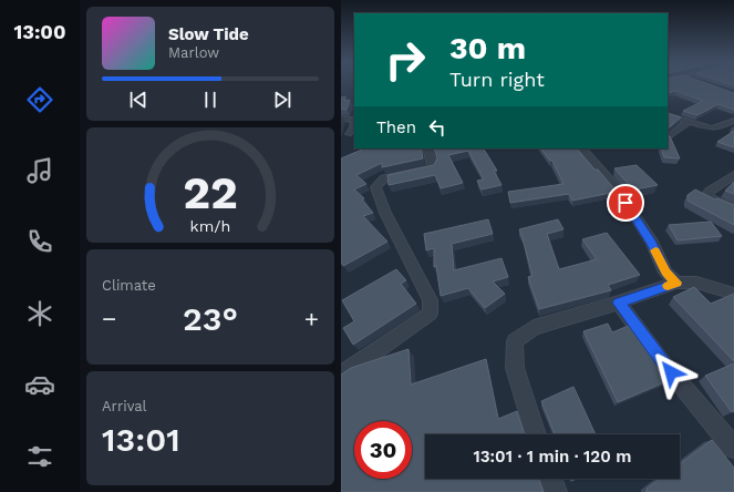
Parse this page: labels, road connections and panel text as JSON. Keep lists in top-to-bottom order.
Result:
{
  "page": {
    "tabs": "13:00",
    "turn": ["30 m", "Turn right"],
    "song": ["Slow Tide", "Marlow"],
    "then": "Then",
    "tile": [
      "Climate",
      ["Arrival", "13:01"]
    ],
    "heat": ["−", "23°", "+"],
    "limit": "30",
    "trip": "13:01 · 1 min · 120 m",
    "gauge": ["22", "km/h"]
  }
}
